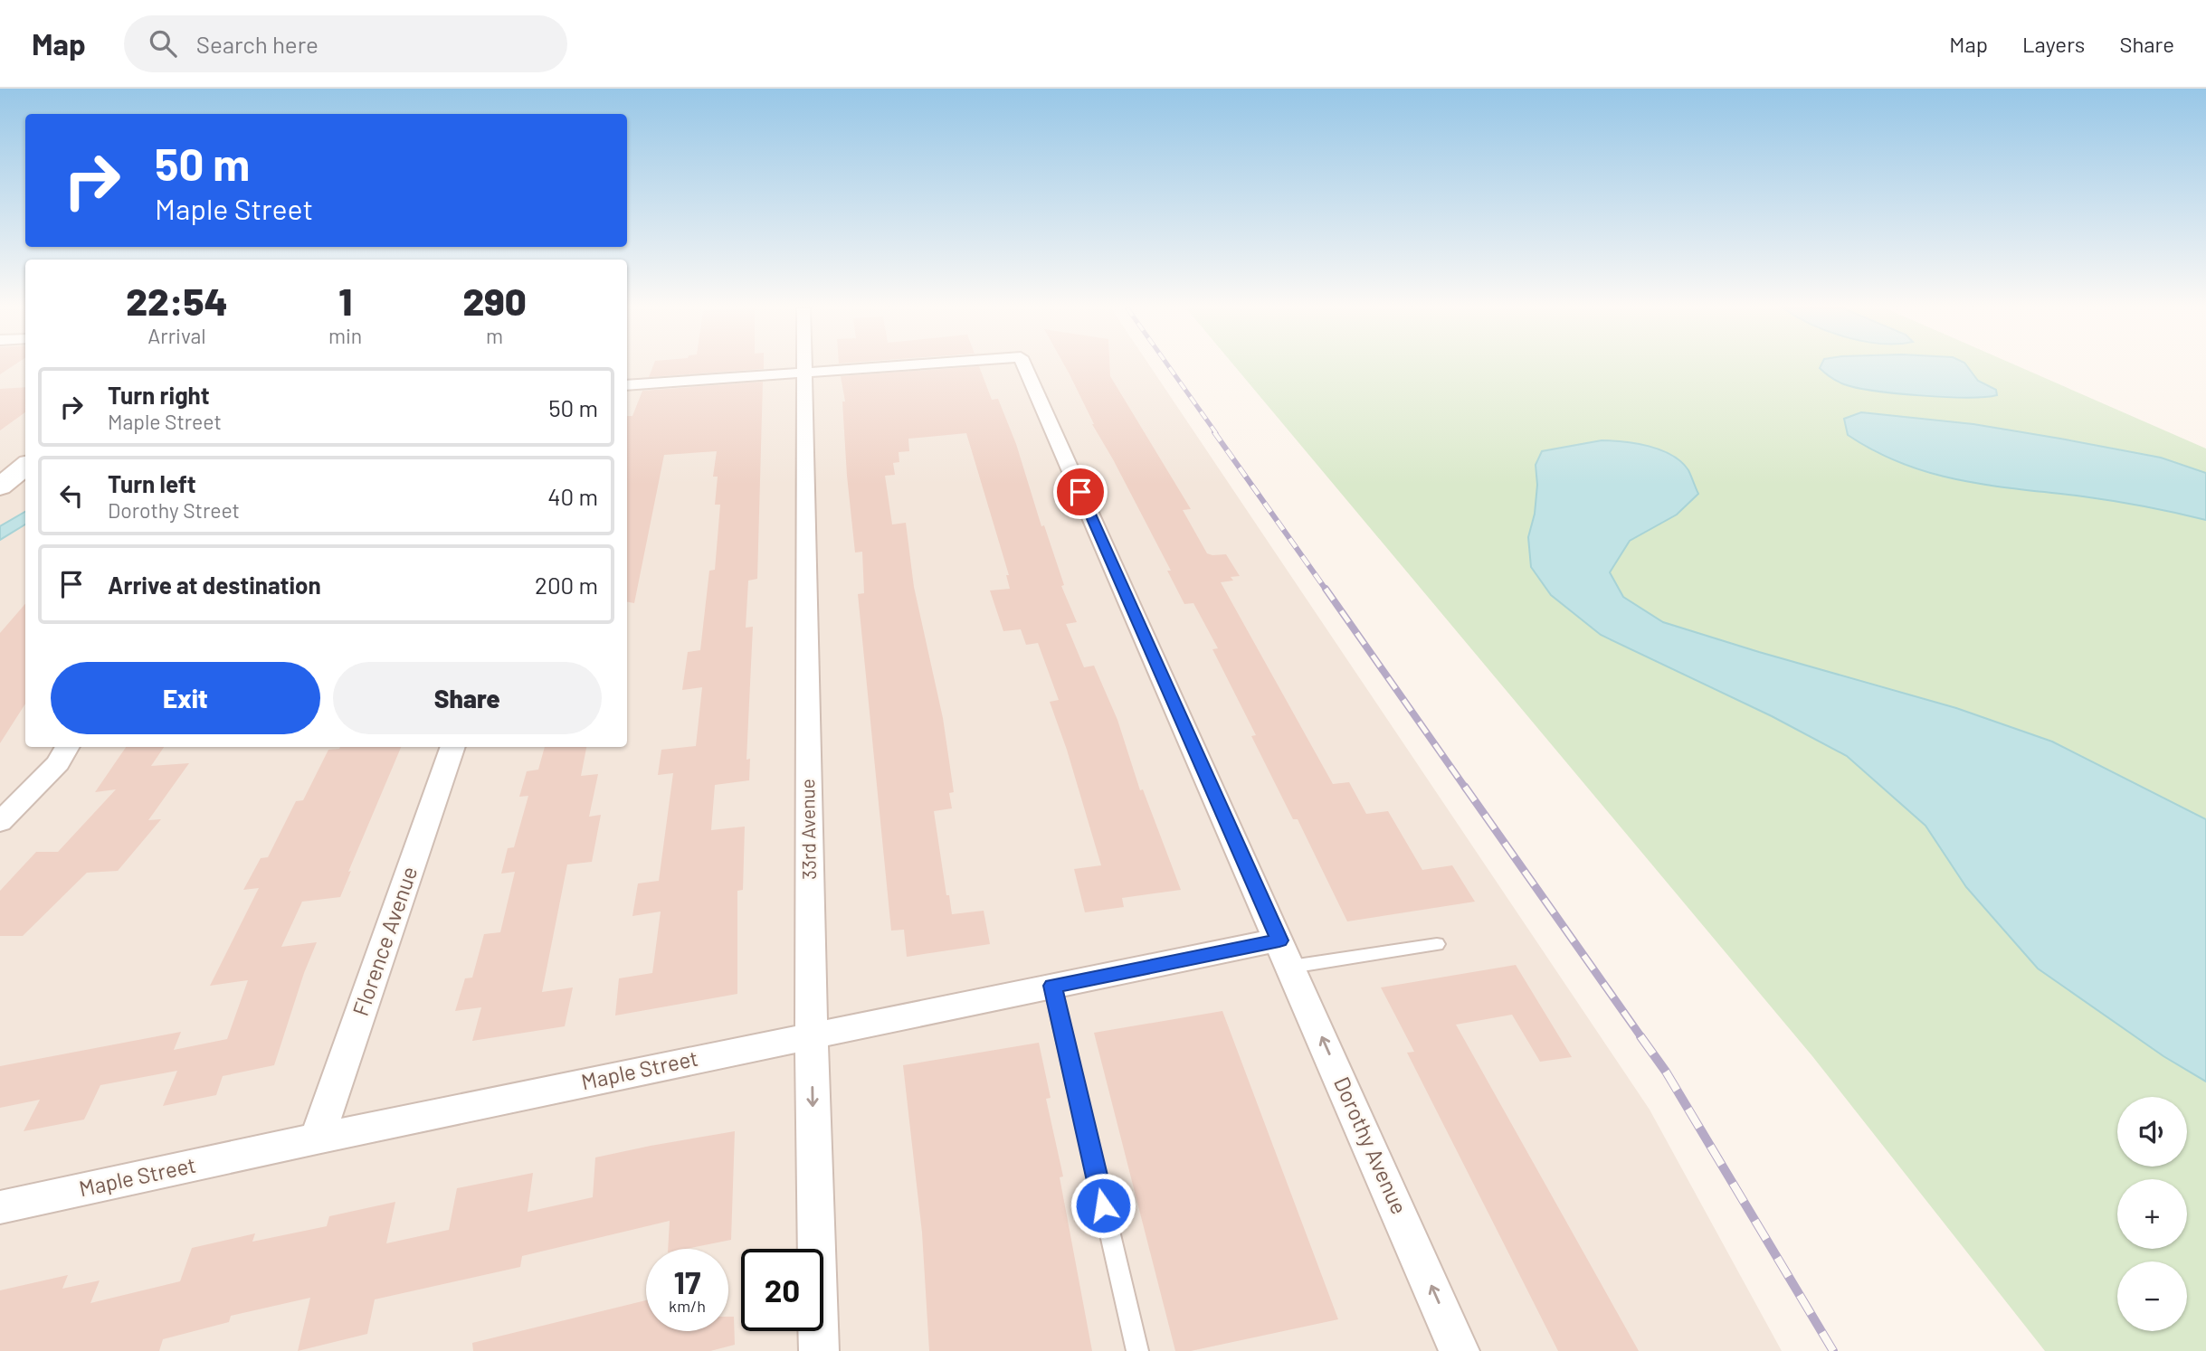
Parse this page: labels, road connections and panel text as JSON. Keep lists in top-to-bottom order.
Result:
{
  "streets": {
    "street": [
      "33rd Avenue",
      "Florence Avenue",
      "Maple Street",
      "Dorothy Avenue"
    ]
  },
  "crossings": [
    ["33rd Avenue", "Maple Street"],
    ["33rd Avenue", "Dorothy Avenue"],
    ["Florence Avenue", "Maple Street"],
    ["Maple Street", "Dorothy Avenue"]
  ],
  "one_way": ["Dorothy Avenue"],
  "page": {
    "header": "Map",
    "search": "Search here",
    "nav": ["Map", "Layers", "Share"],
    "turn": ["50 m", "Maple Street"],
    "eta": [
      "22:54",
      "Arrival",
      "1",
      "min",
      "290",
      "m"
    ],
    "list": [
      {
        "name": "Turn right",
        "note": "Maple Street",
        "value": "50 m"
      },
      {
        "name": "Turn left",
        "note": "Dorothy Street",
        "value": "40 m"
      },
      {
        "name": "Arrive at destination",
        "value": "200 m"
      }
    ],
    "buttons": ["Exit", "Share"],
    "map_buttons": ["+", "−"],
    "speed": "17 km/h",
    "limit": "20"
  }
}
